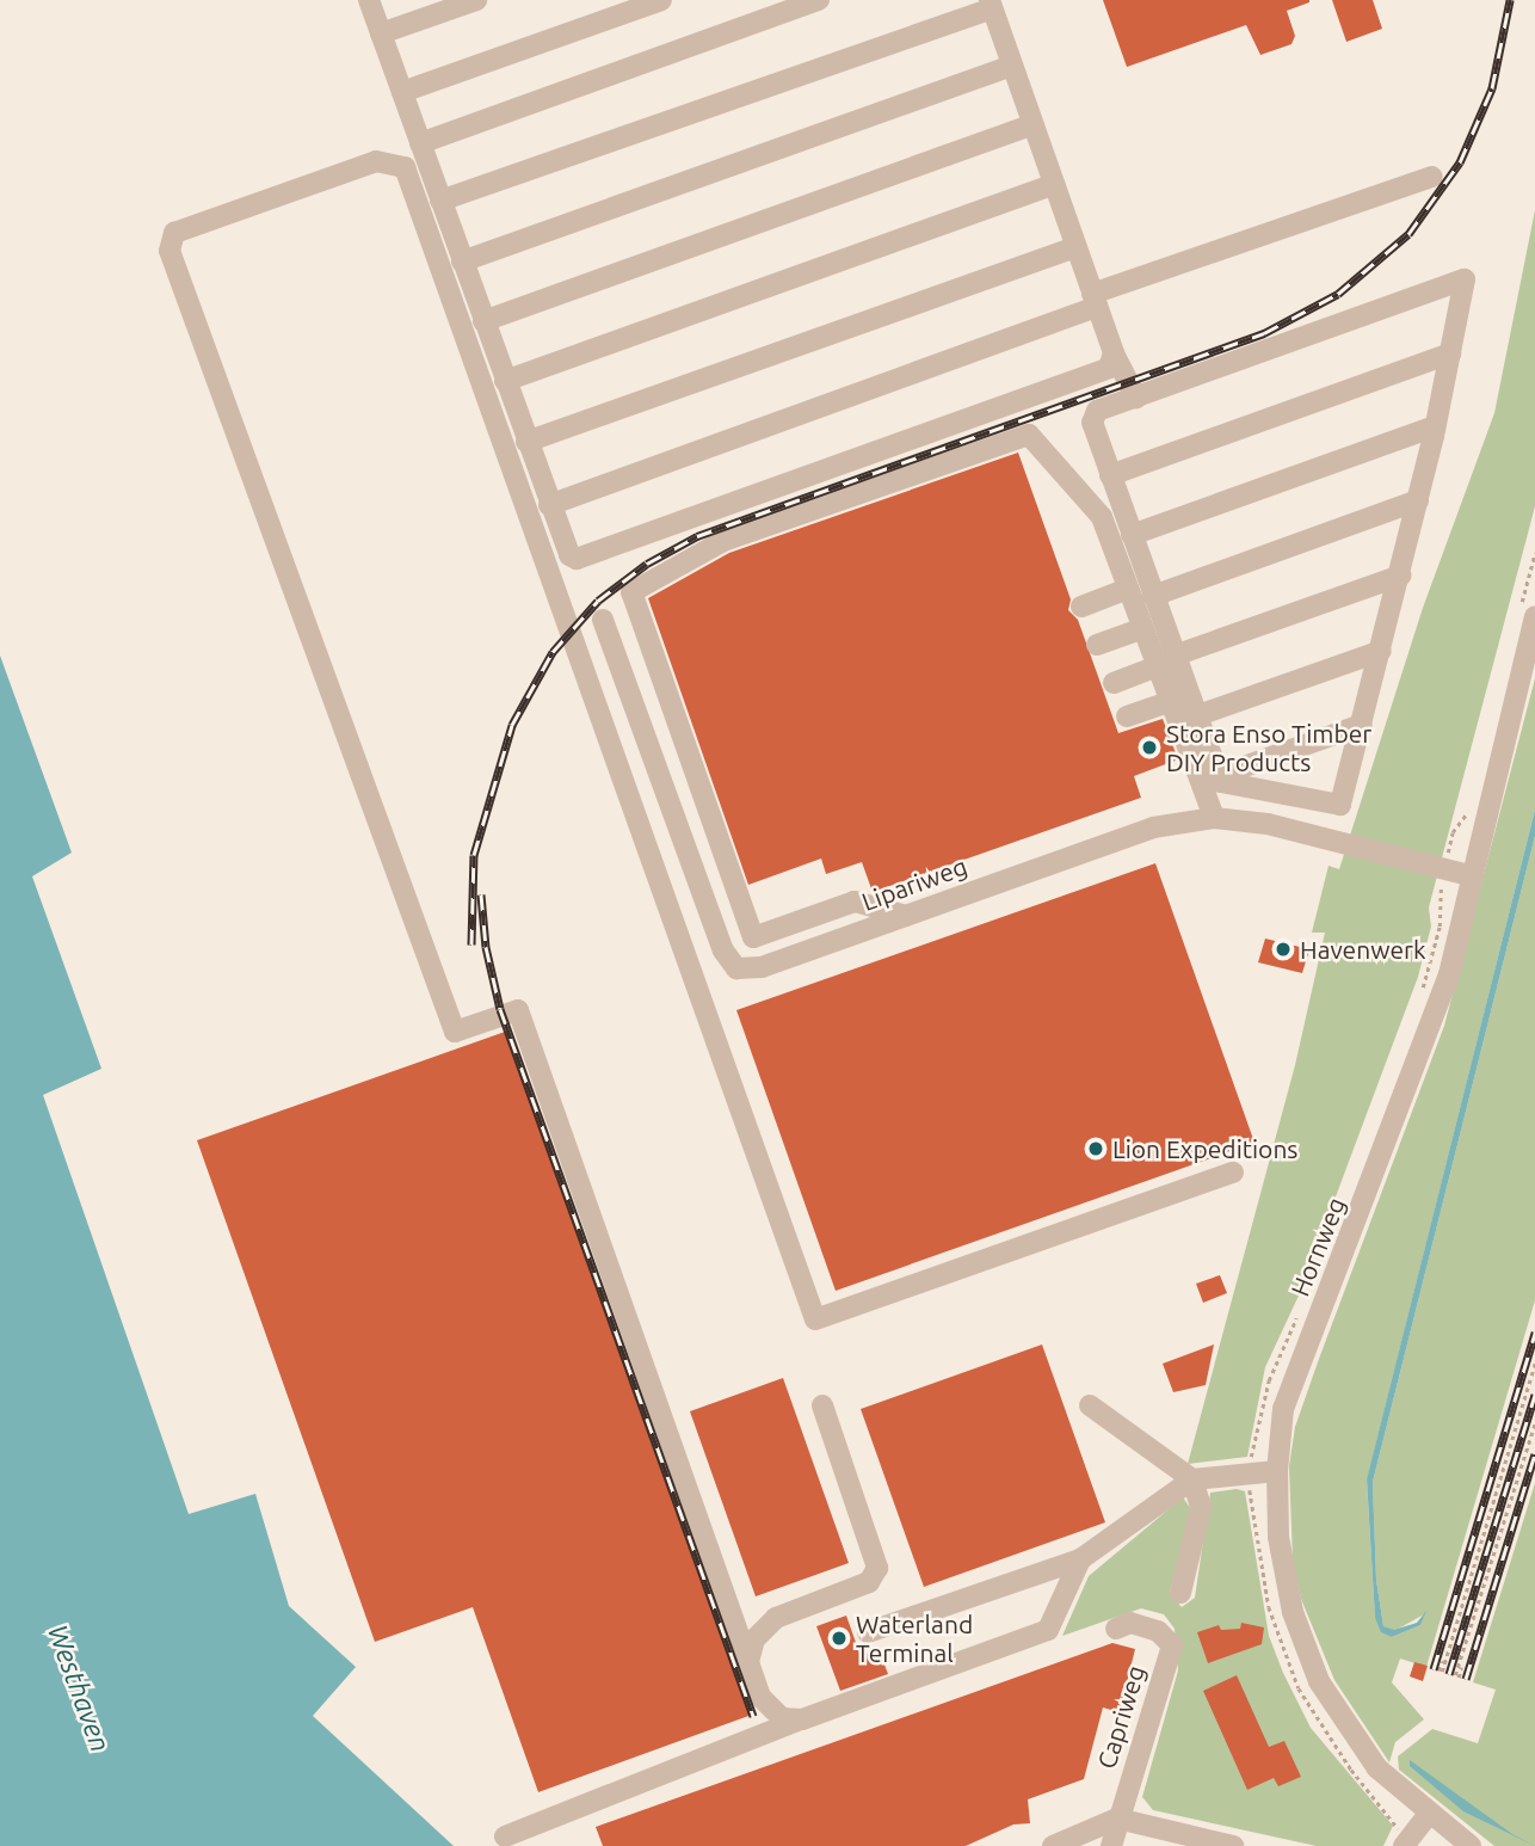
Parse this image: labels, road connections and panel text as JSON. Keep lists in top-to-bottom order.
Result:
{
  "streets": {
    "street": ["Lipariweg", "Hornweg", "Capriweg"]
  },
  "crossings": [
    ["Lipariweg", "Hornweg"]
  ],
  "water": ["Westhaven"],
  "places": [
    "Stora Enso Timber DIY Products",
    "Havenwerk",
    "Lion Expeditions",
    "Waterland Terminal"
  ]
}
